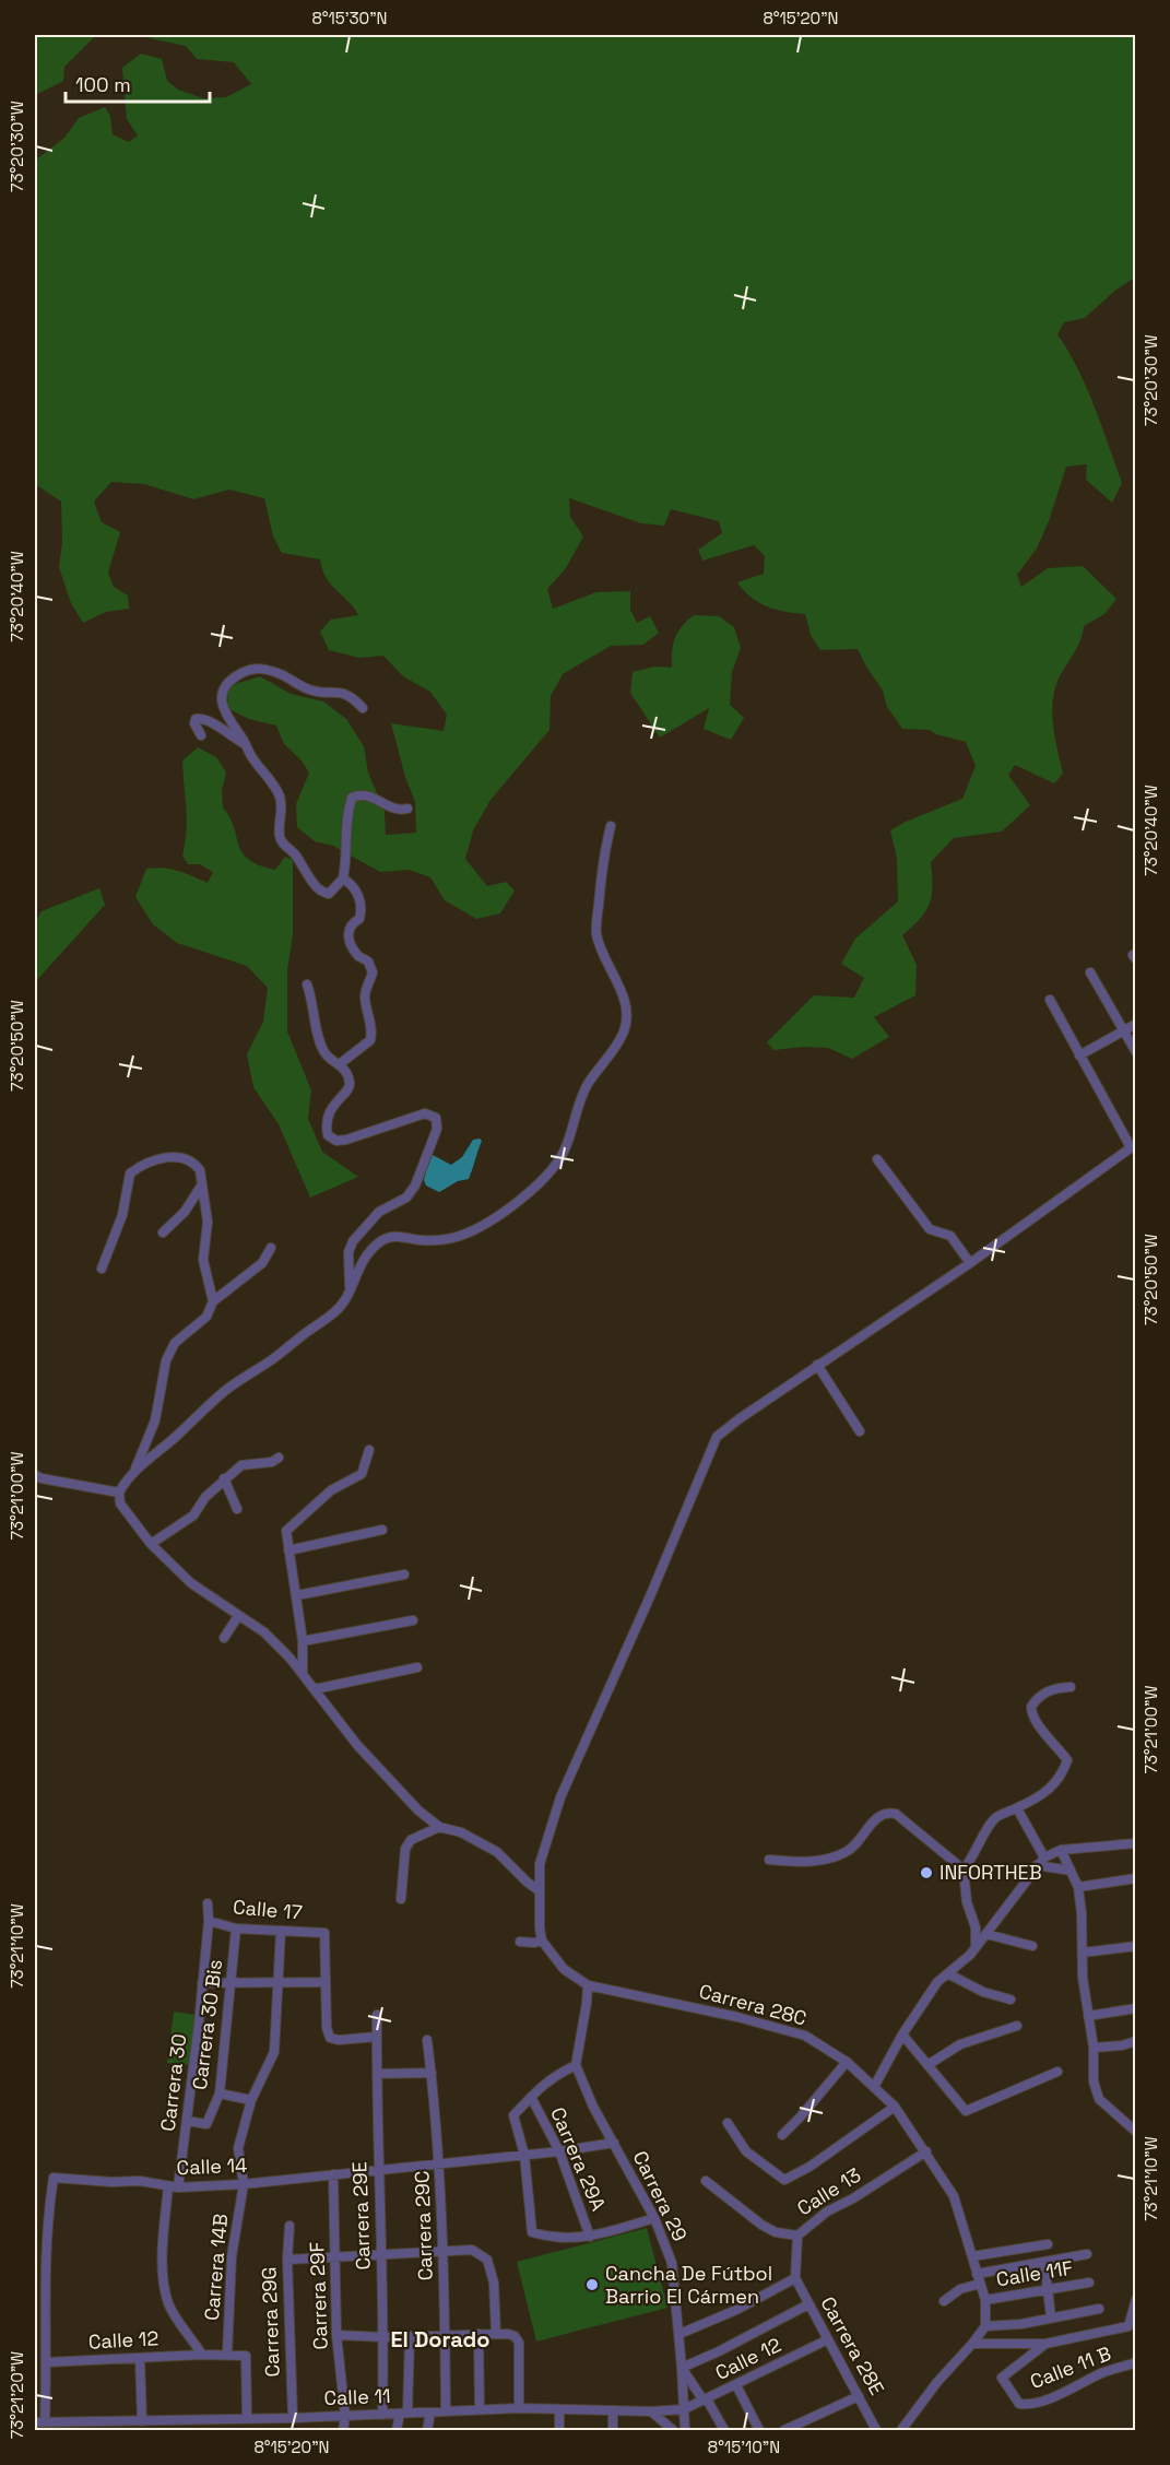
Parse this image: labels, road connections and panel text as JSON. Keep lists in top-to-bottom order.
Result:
{
  "streets": {
    "street": [
      "Calle 17",
      "Carrera 28C",
      "Carrera 30 Bis",
      "Carrera 30",
      "Carrera 29A",
      "Calle 14",
      "Calle 13",
      "Carrera 29",
      "Carrera 29E",
      "Carrera 29C",
      "Carrera 14B",
      "Calle 11F",
      "Carrera 29F",
      "Carrera 29G",
      "Calle 12",
      "Carrera 28E",
      "Calle 11 B",
      "Calle 11"
    ]
  },
  "crossings": [
    ["Calle 17", "Carrera 30 Bis"],
    ["Calle 17", "Carrera 30"],
    ["Carrera 28C", "Calle 13"],
    ["Carrera 28C", "Calle 11F"],
    ["Carrera 30 Bis", "Carrera 30"],
    ["Carrera 30", "Calle 14"],
    ["Carrera 30", "Calle 12"],
    ["Carrera 29A", "Calle 14"],
    ["Calle 14", "Carrera 29"],
    ["Calle 14", "Carrera 29E"],
    ["Calle 14", "Carrera 29C"],
    ["Calle 14", "Carrera 14B"],
    ["Calle 14", "Carrera 29F"],
    ["Calle 14", "Calle 12"],
    ["Calle 14", "Calle 11"],
    ["Calle 13", "Carrera 28E"],
    ["Carrera 29", "Calle 12"],
    ["Carrera 29", "Calle 11"],
    ["Carrera 29E", "Calle 11"],
    ["Carrera 29C", "Calle 11"],
    ["Carrera 14B", "Calle 12"],
    ["Carrera 29F", "Calle 11"],
    ["Carrera 29G", "Calle 11"],
    ["Calle 12", "Carrera 28E"],
    ["Calle 12", "Calle 11"]
  ],
  "districts": ["El Dorado"],
  "places": ["INFORTHEB", "Cancha De Fútbol Barrio El Cármen"],
  "scale_bar": "100 m",
  "coordinates": [
    "8°15'30\"N",
    "8°15'20\"N",
    "73°20'30\"W",
    "73°20'40\"W",
    "73°20'50\"W",
    "73°21'00\"W",
    "73°21'10\"W",
    "73°21'20\"W",
    "8°15'10\"N"
  ]
}
